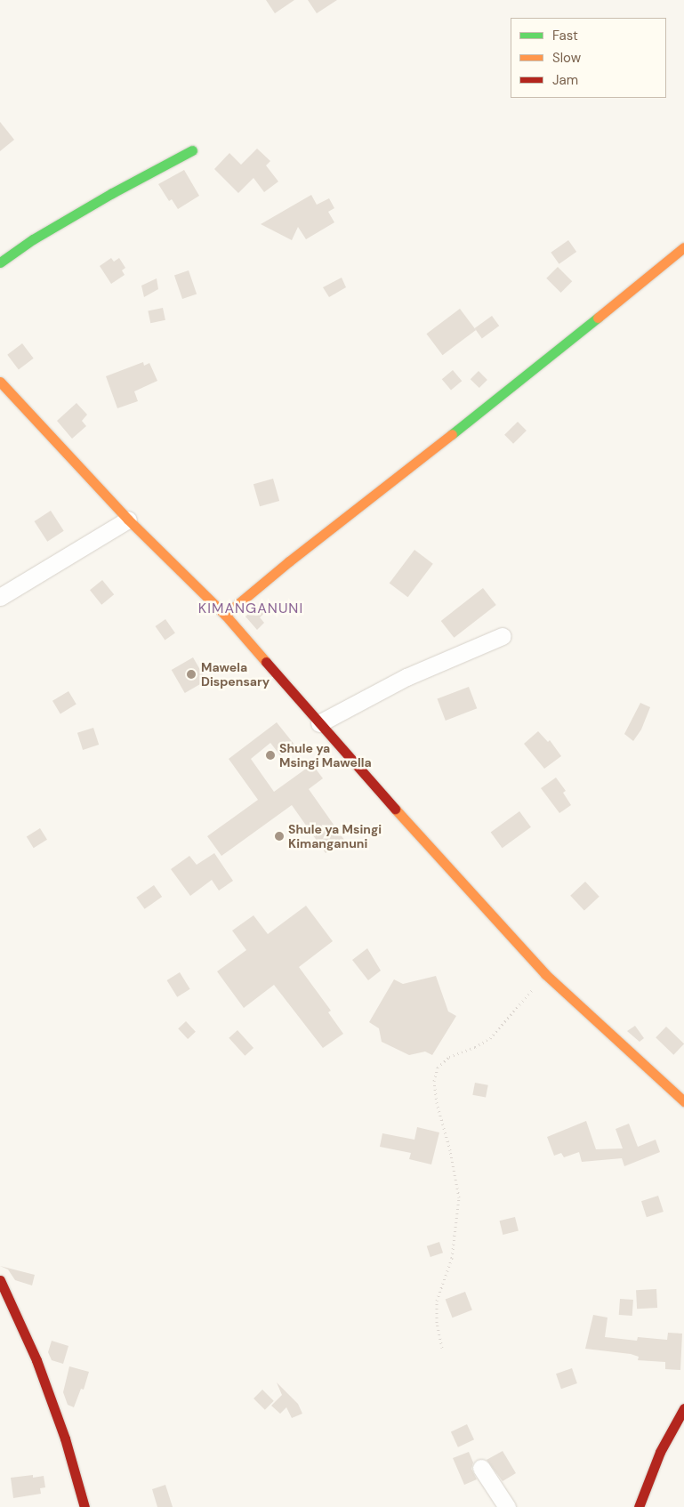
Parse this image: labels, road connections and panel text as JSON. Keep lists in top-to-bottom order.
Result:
{
  "districts": ["KIMANGANUNI"],
  "places": ["Mawela Dispensary", "Shule ya Msingi Mawella", "Shule ya Msingi Kimanganuni"],
  "legend": ["Fast", "Slow", "Jam"]
}
